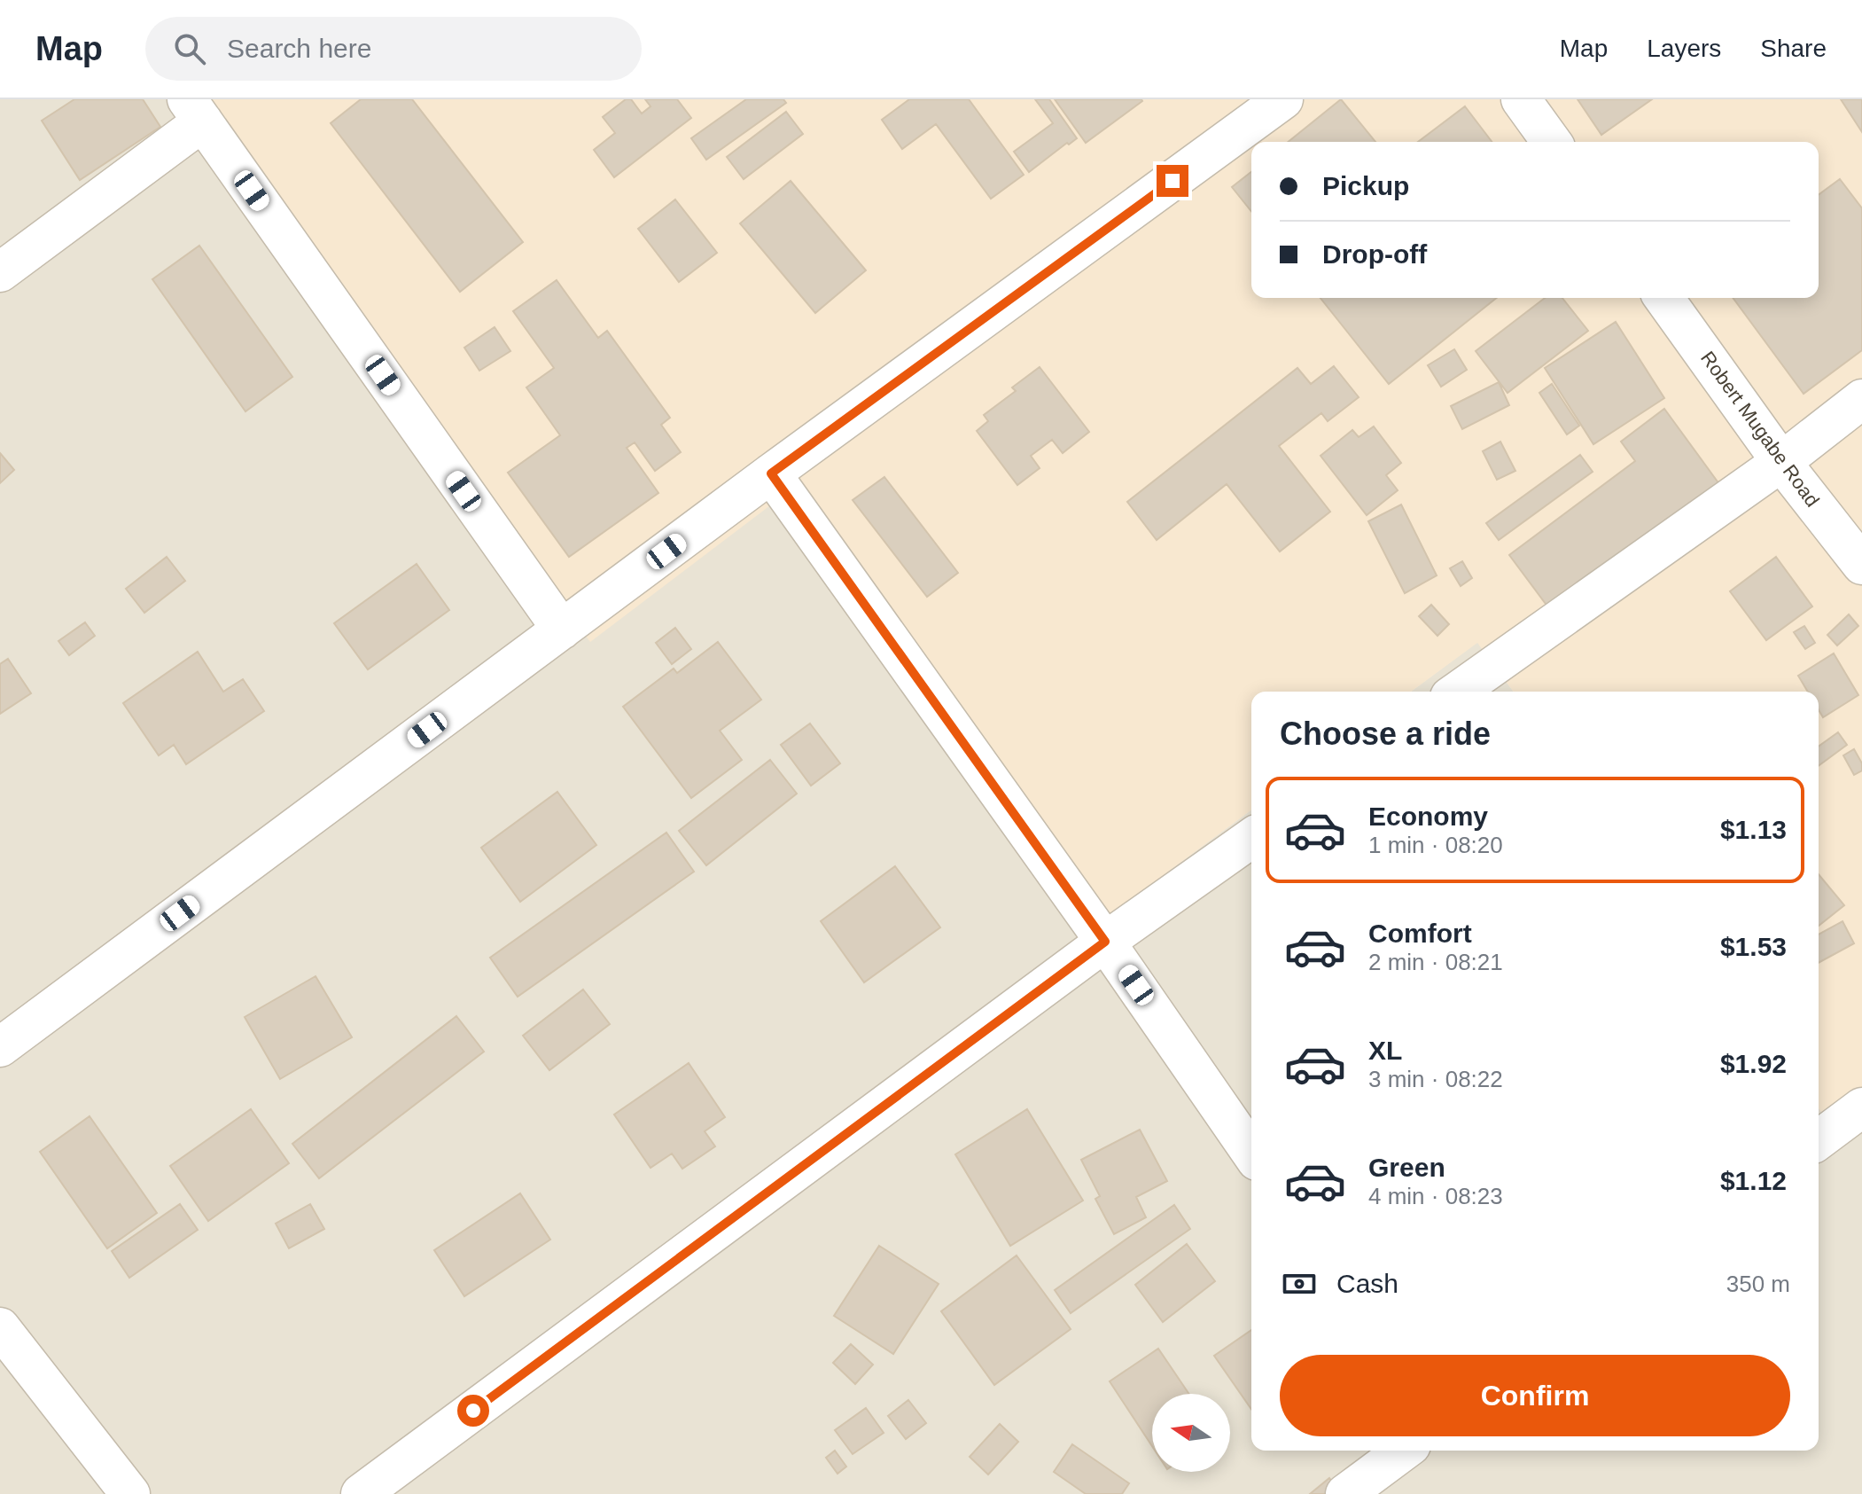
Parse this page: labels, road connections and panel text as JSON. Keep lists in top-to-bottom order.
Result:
{
  "streets": {
    "street": ["Robert Mugabe Road"]
  },
  "north": "left",
  "page": {
    "header": "Map",
    "search": "Search here",
    "nav": ["Map", "Layers", "Share"],
    "banner": ["Pickup", "Drop-off"],
    "heading": "Choose a ride",
    "list": [
      {
        "name": "Economy",
        "note": "1 min · 08:20",
        "value": "$1.13"
      },
      {
        "name": "Comfort",
        "note": "2 min · 08:21",
        "value": "$1.53"
      },
      {
        "name": "XL",
        "note": "3 min · 08:22",
        "value": "$1.92"
      },
      {
        "name": "Green",
        "note": "4 min · 08:23",
        "value": "$1.12"
      }
    ],
    "pay": ["Cash", "350 m"],
    "buttons": "Confirm"
  }
}
